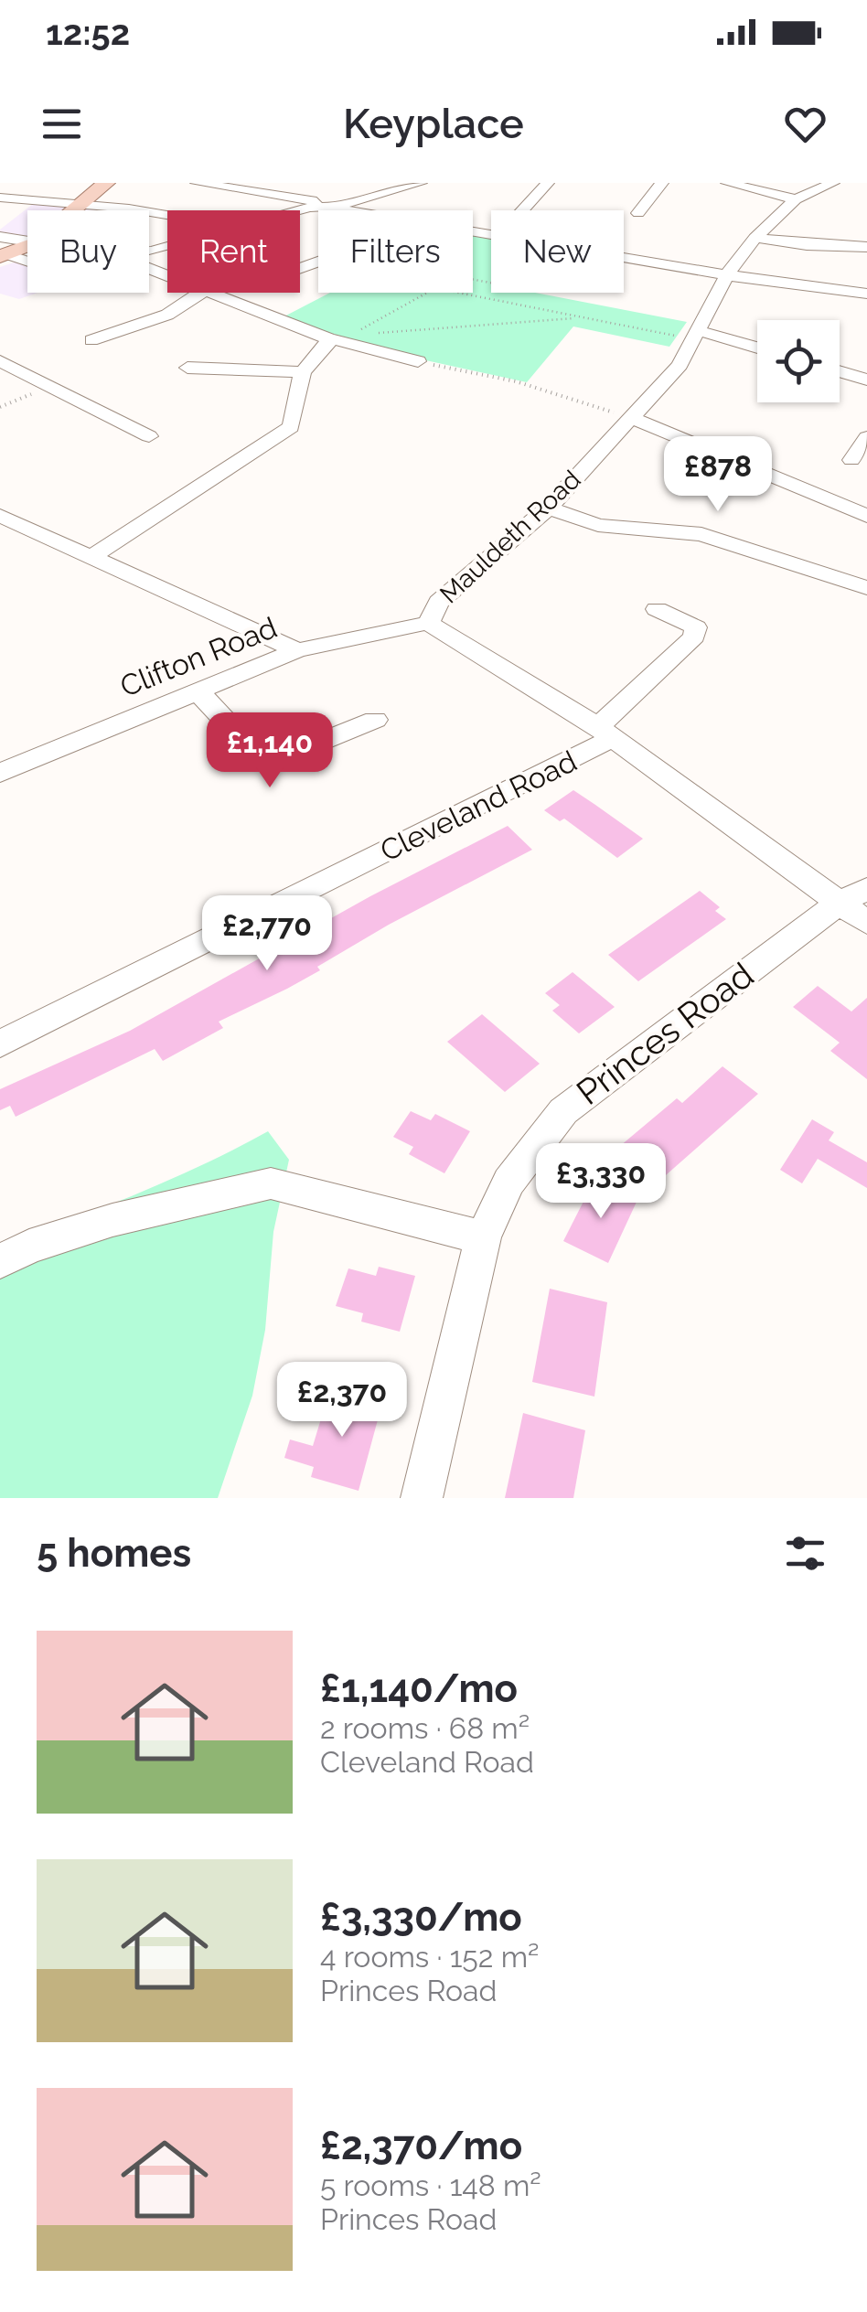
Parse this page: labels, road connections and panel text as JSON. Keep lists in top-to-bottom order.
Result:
{
  "streets": {
    "street": [
      "Mauldeth Road",
      "Clifton Road",
      "Cleveland Road",
      "Princes Road"
    ]
  },
  "crossings": [
    ["Mauldeth Road", "Clifton Road"],
    ["Mauldeth Road", "Cleveland Road"],
    ["Mauldeth Road", "Princes Road"]
  ],
  "page": {
    "status": "12:52",
    "header": "Keyplace",
    "chip": [
      "Buy",
      "Rent",
      "Filters",
      "New"
    ],
    "price": [
      "£878",
      "£1,140",
      "£2,770",
      "£3,330",
      "£2,370"
    ],
    "heading": "5 homes",
    "list": [
      {
        "name": "£1,140/mo",
        "note": "2 rooms · 68 m² · Cleveland Road"
      },
      {
        "name": "£3,330/mo",
        "note": "4 rooms · 152 m² · Princes Road"
      },
      {
        "name": "£2,370/mo",
        "note": "5 rooms · 148 m² · Princes Road"
      }
    ]
  }
}
